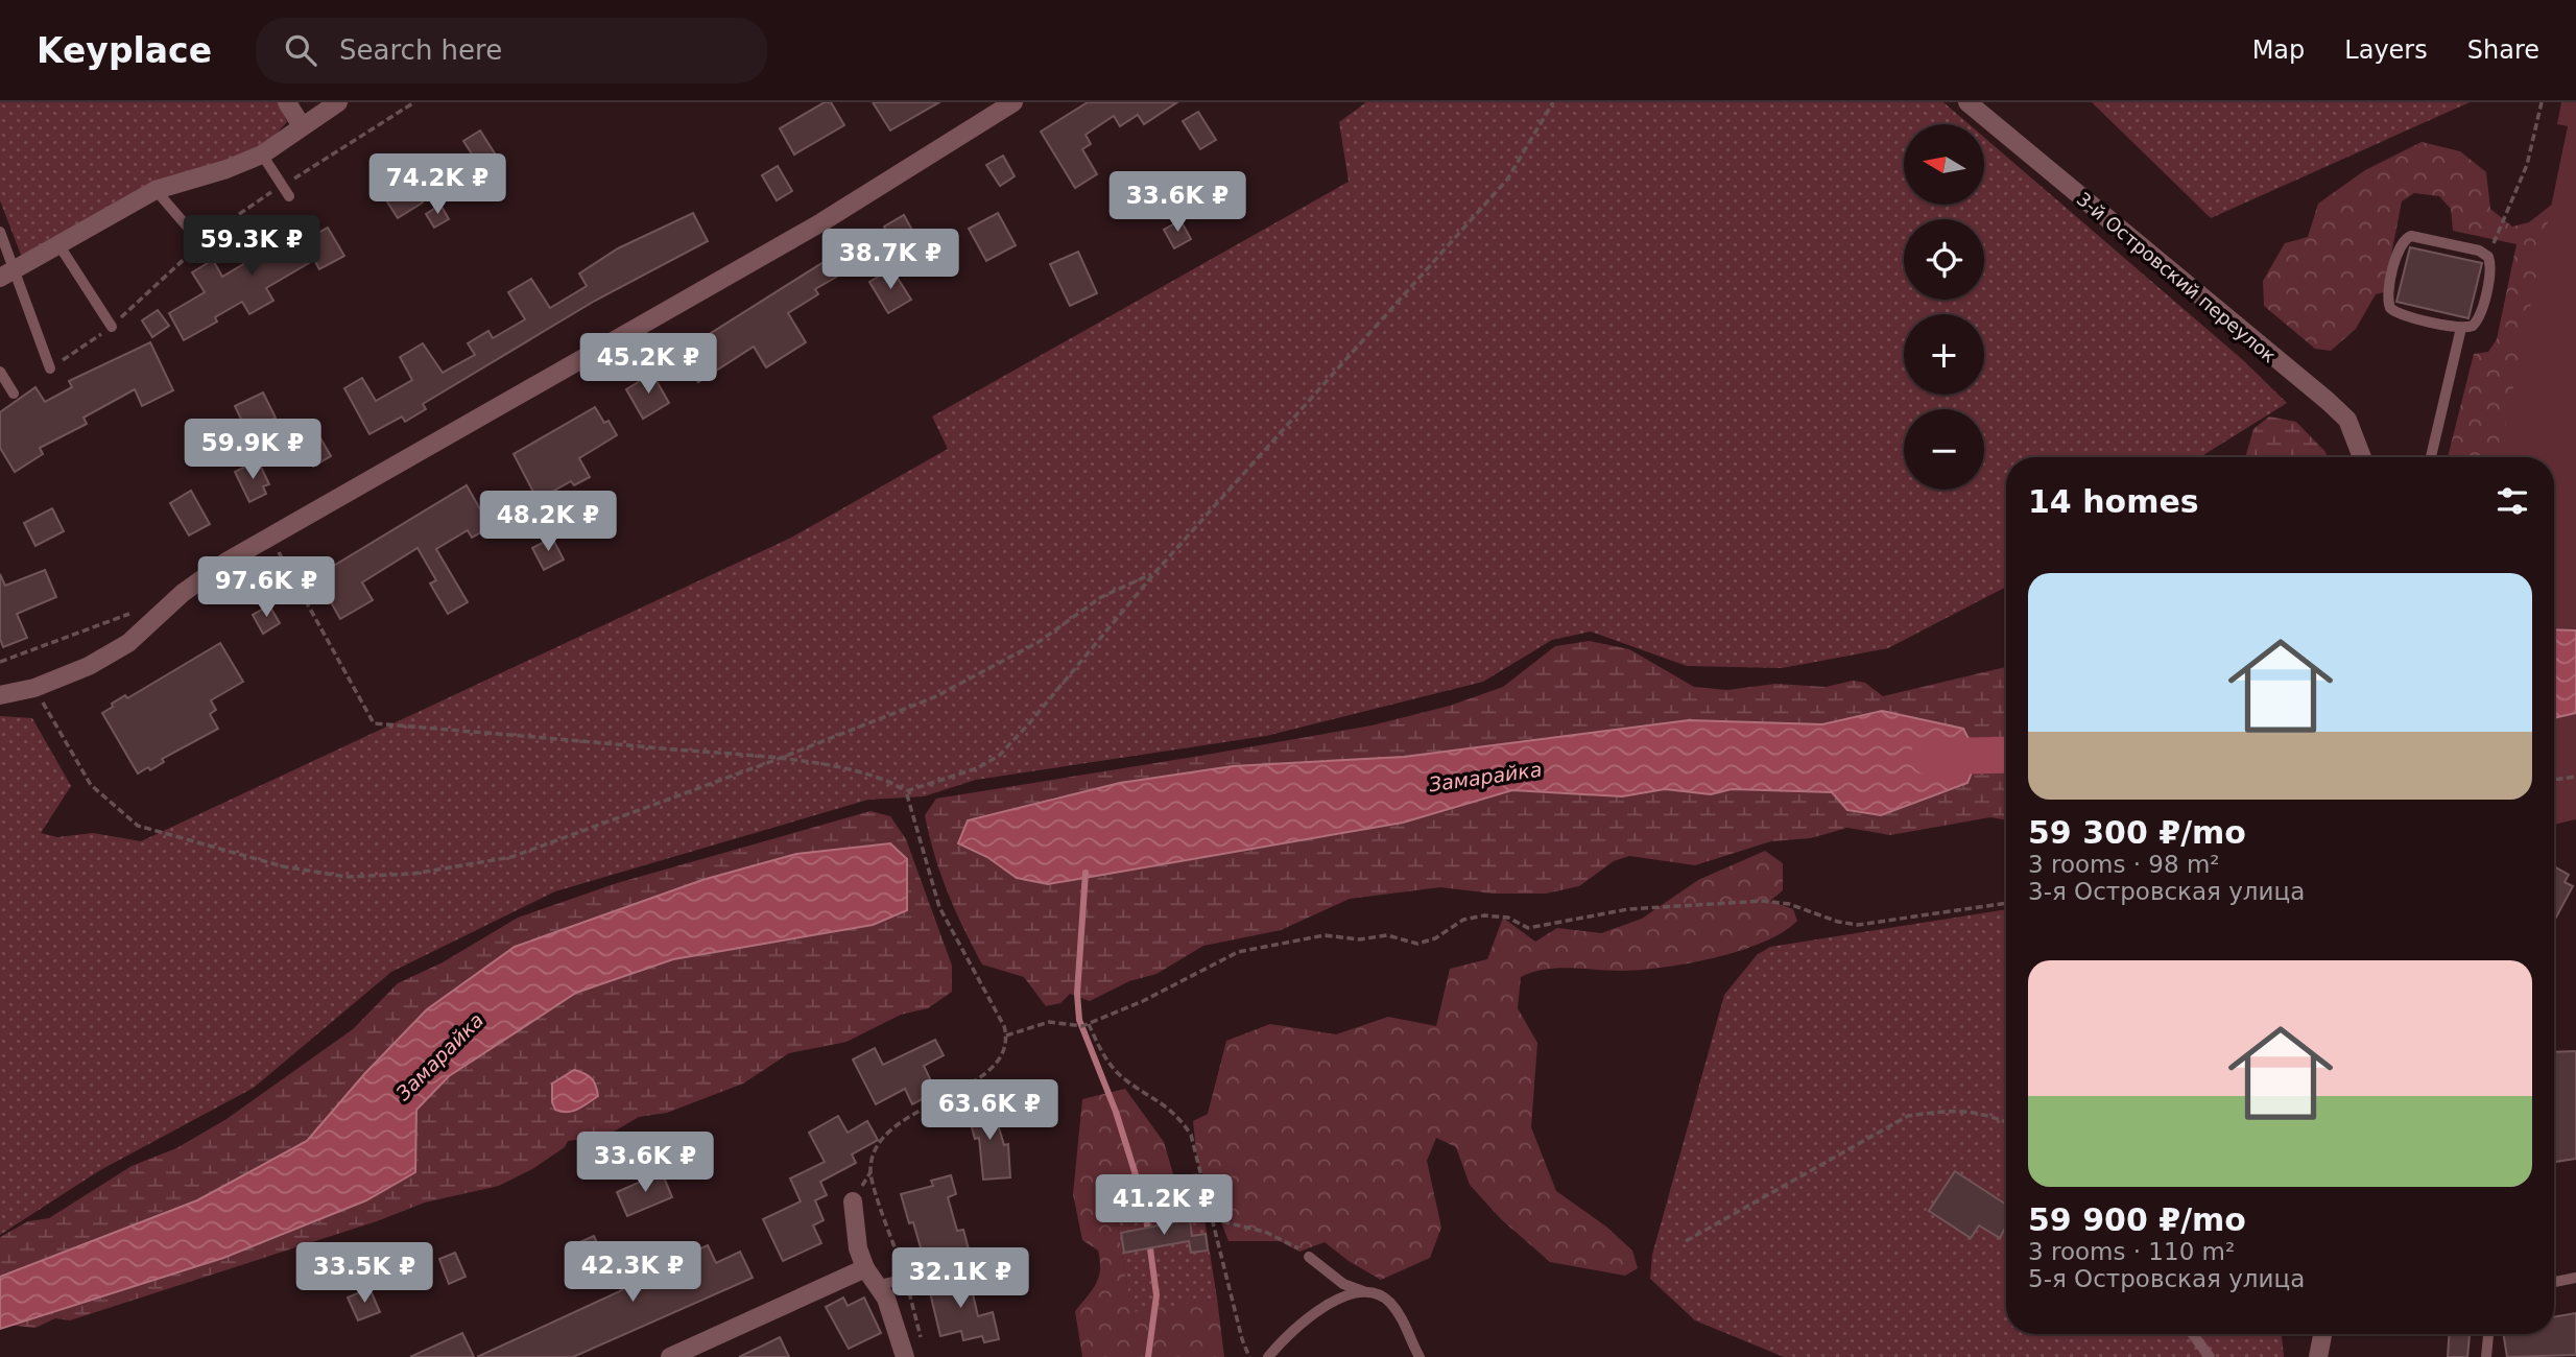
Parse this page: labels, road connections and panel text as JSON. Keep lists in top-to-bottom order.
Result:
{
  "streets": {
    "street": ["3-й Островский переулок"]
  },
  "water": ["Замарайка"],
  "north": "left",
  "page": {
    "header": "Keyplace",
    "search": "Search here",
    "nav": ["Map", "Layers", "Share"],
    "map_buttons": ["+", "−"],
    "price": [
      "74.2K ₽",
      "33.6K ₽",
      "59.3K ₽",
      "38.7K ₽",
      "45.2K ₽",
      "59.9K ₽",
      "48.2K ₽",
      "97.6K ₽",
      "63.6K ₽",
      "33.6K ₽",
      "41.2K ₽",
      "42.3K ₽",
      "33.5K ₽",
      "32.1K ₽"
    ],
    "heading": "14 homes",
    "list": [
      {
        "name": "59 300 ₽/mo",
        "note": "3 rooms · 98 m² · 3-я Островская улица"
      },
      {
        "name": "59 900 ₽/mo",
        "note": "3 rooms · 110 m² · 5-я Островская улица"
      }
    ]
  }
}
